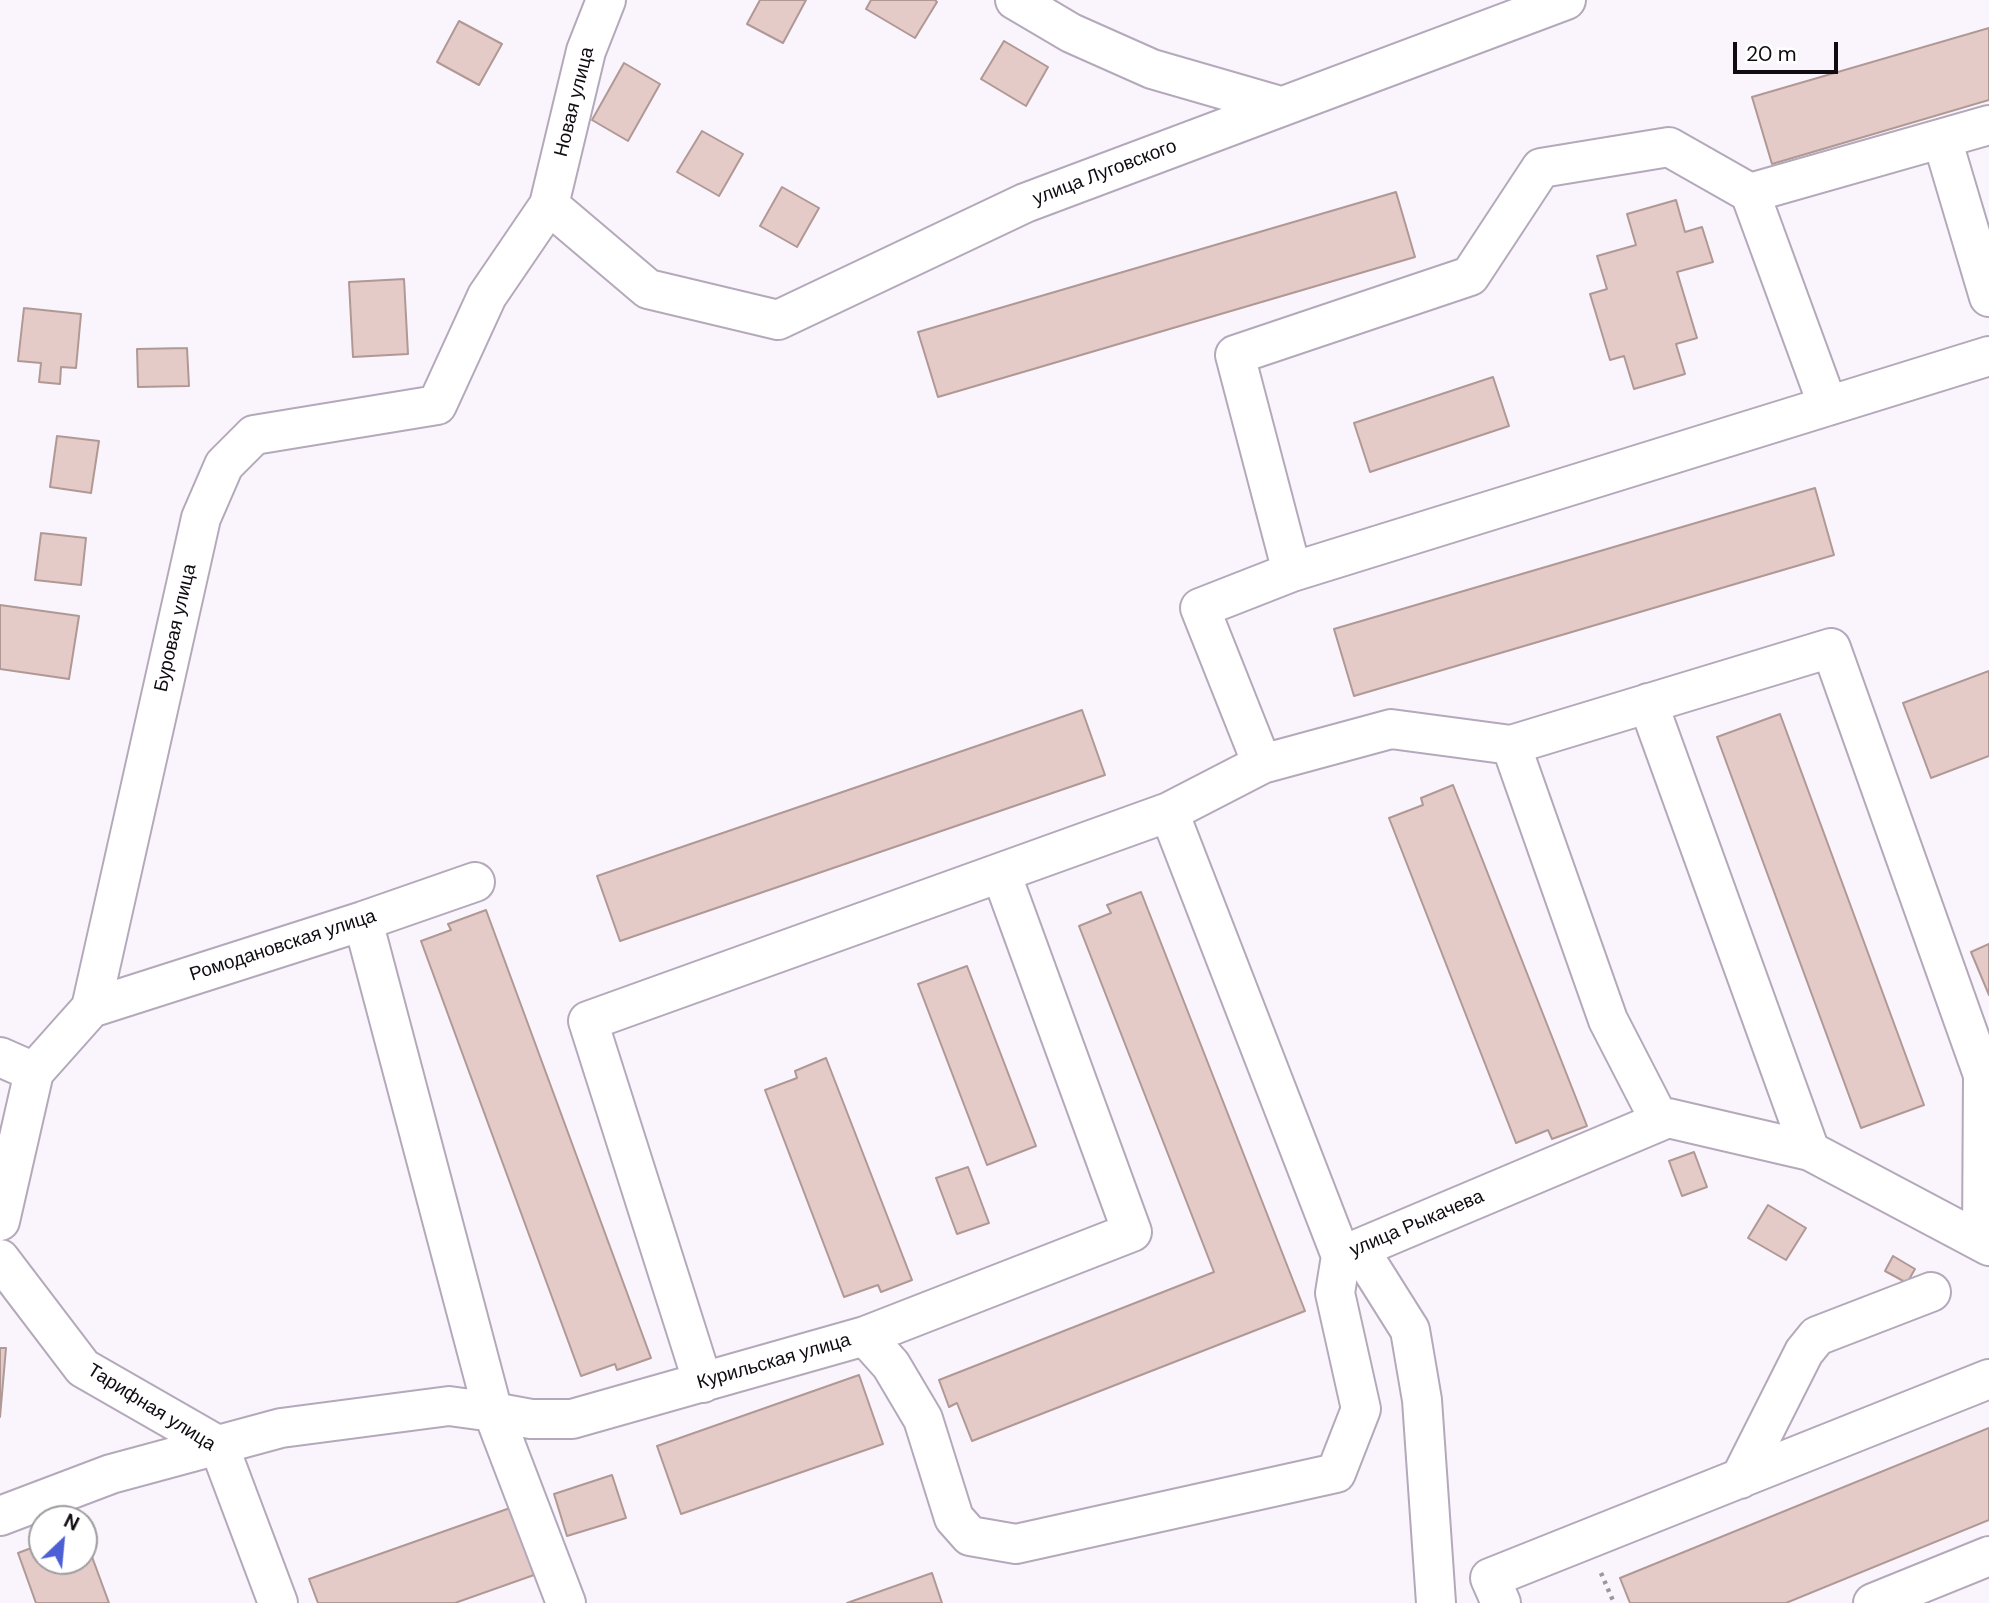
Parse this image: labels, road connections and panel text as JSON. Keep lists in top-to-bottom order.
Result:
{
  "streets": {
    "street": [
      "Новая улица",
      "улица Луговского",
      "Буровая улица",
      "Ромодановская улица",
      "улица Рыкачева",
      "Курильская улица",
      "Тарифная улица"
    ]
  },
  "crossings": [
    ["Новая улица", "улица Луговского"],
    ["Новая улица", "Буровая улица"],
    ["улица Луговского", "Буровая улица"],
    ["Буровая улица", "Ромодановская улица"],
    ["улица Рыкачева", "Курильская улица"],
    ["Курильская улица", "Тарифная улица"]
  ],
  "scale_bar": "20 m",
  "north": "top right"
}
